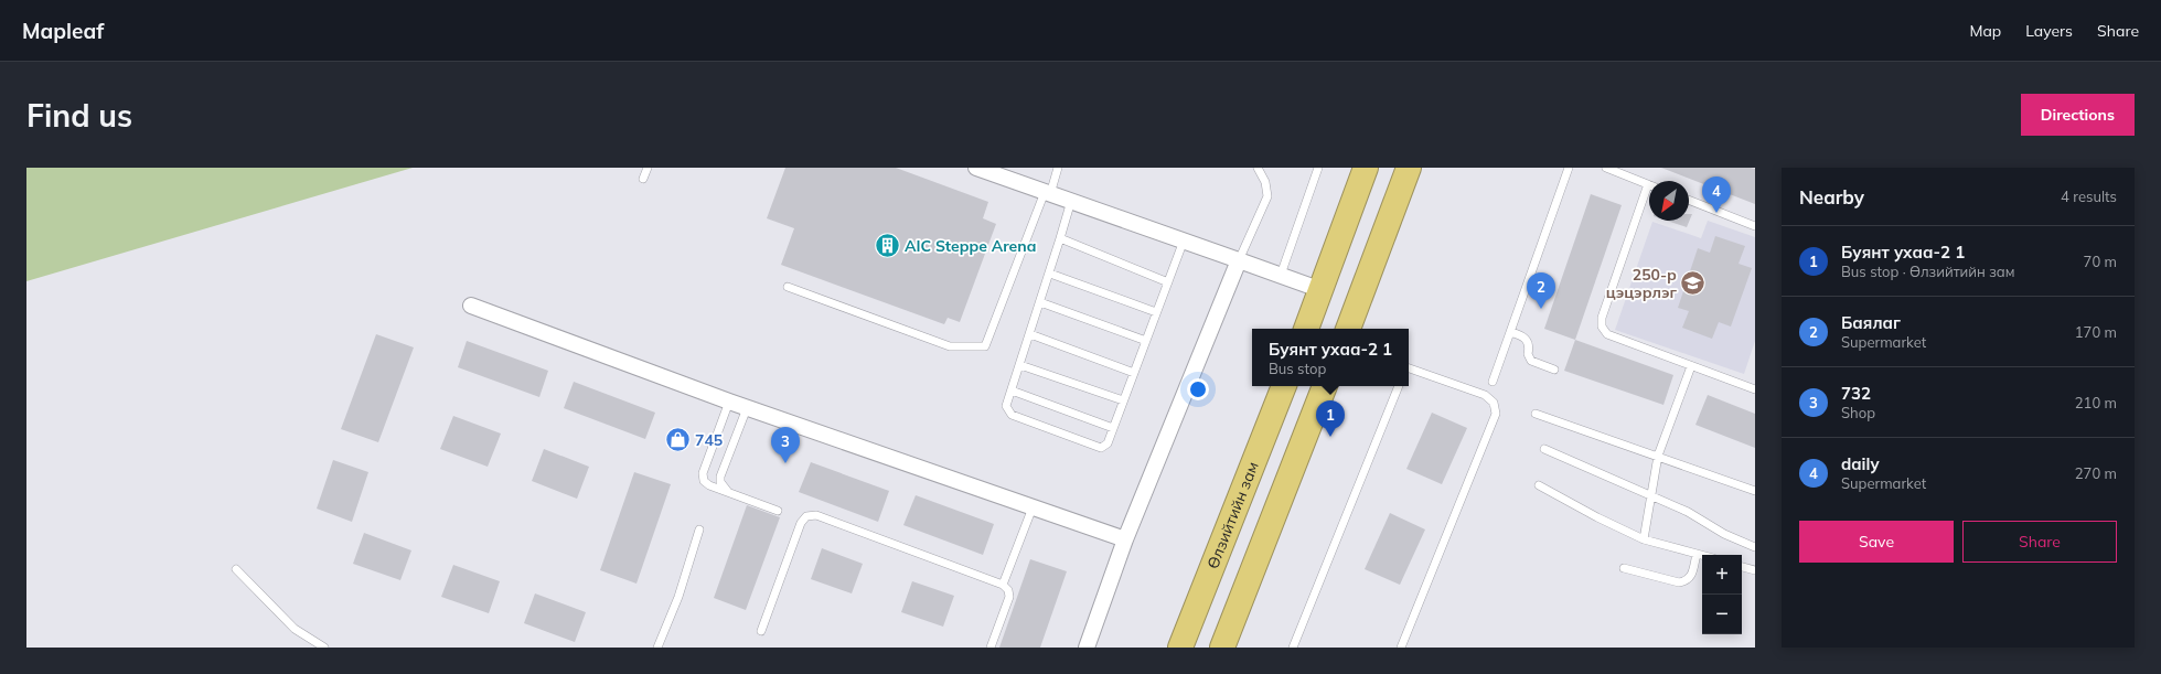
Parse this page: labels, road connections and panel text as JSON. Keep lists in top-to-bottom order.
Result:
{
  "streets": {
    "highway": ["Өлзийтийн зам"]
  },
  "places": {
    "building": ["AIC Steppe Arena"],
    "school or university": ["250-р цэцэрлэг"],
    "shop": ["745"]
  },
  "north": "bottom left",
  "page": {
    "header": "Mapleaf",
    "nav": ["Map", "Layers", "Share"],
    "buttons": [
      "Directions",
      ["Save", "Share"]
    ],
    "title": "Find us",
    "heading": ["Nearby", "4 results"],
    "pins": [
      "4",
      "2",
      "1",
      "3"
    ],
    "list": [
      {
        "mark": "1",
        "name": "Буянт ухаа-2 1",
        "note": "Bus stop · Өлзийтийн зам",
        "value": "70 m"
      },
      {
        "mark": "2",
        "name": "Баялаг",
        "note": "Supermarket",
        "value": "170 m"
      },
      {
        "mark": "3",
        "name": "732",
        "note": "Shop",
        "value": "210 m"
      },
      {
        "mark": "4",
        "name": "daily",
        "note": "Supermarket",
        "value": "270 m"
      }
    ],
    "popup": ["Буянт ухаа-2 1", "Bus stop"],
    "map_buttons": ["+", "−"]
  }
}
